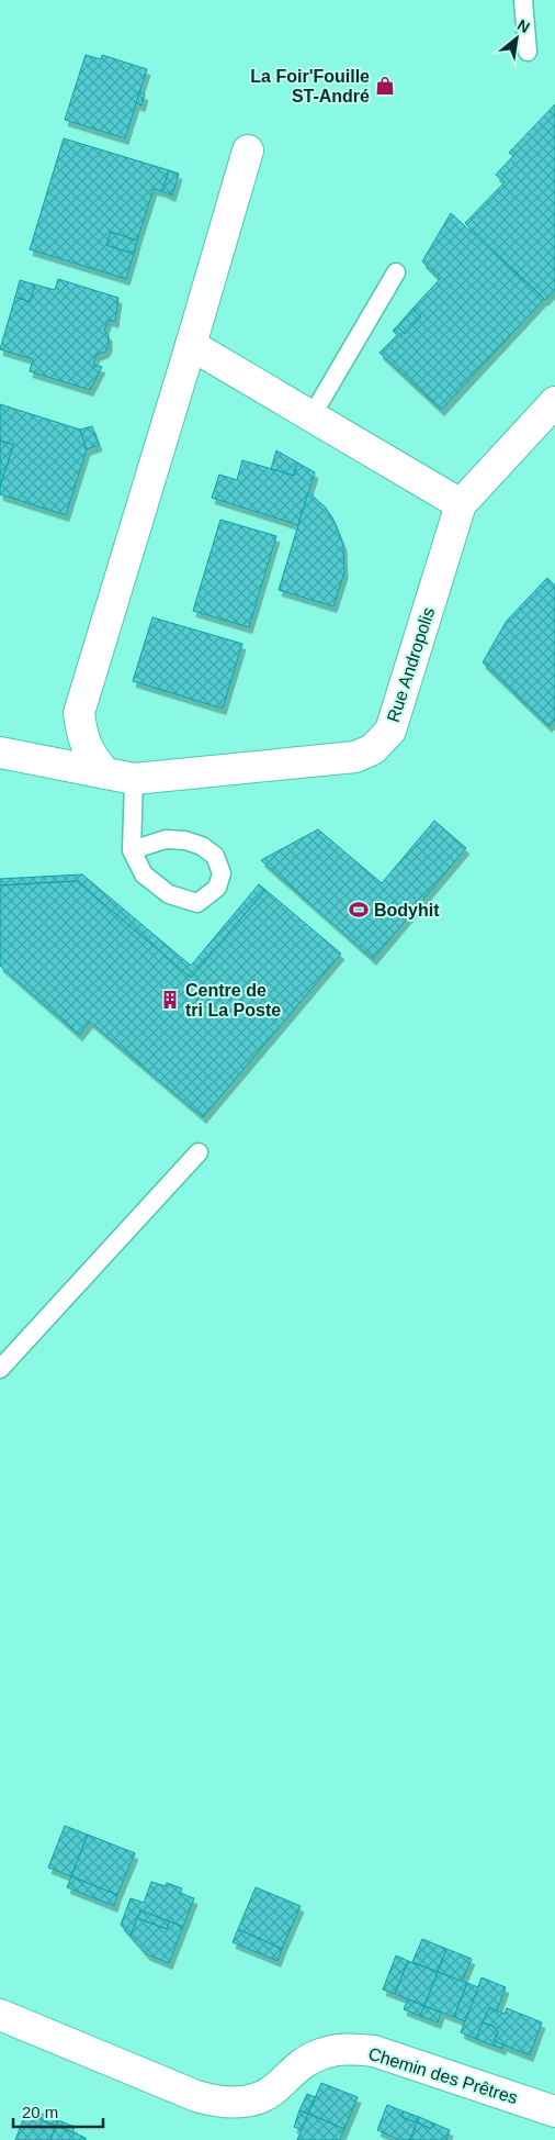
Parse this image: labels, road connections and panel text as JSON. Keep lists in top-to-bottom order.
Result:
{
  "streets": {
    "street": ["Rue Andropolis", "Chemin des Prêtres"]
  },
  "places": {
    "shop": ["La Foir'Fouille ST-André"],
    "sports": ["Bodyhit"],
    "building": ["Centre de tri La Poste"]
  },
  "scale_bar": "20 m",
  "north": "top right"
}
